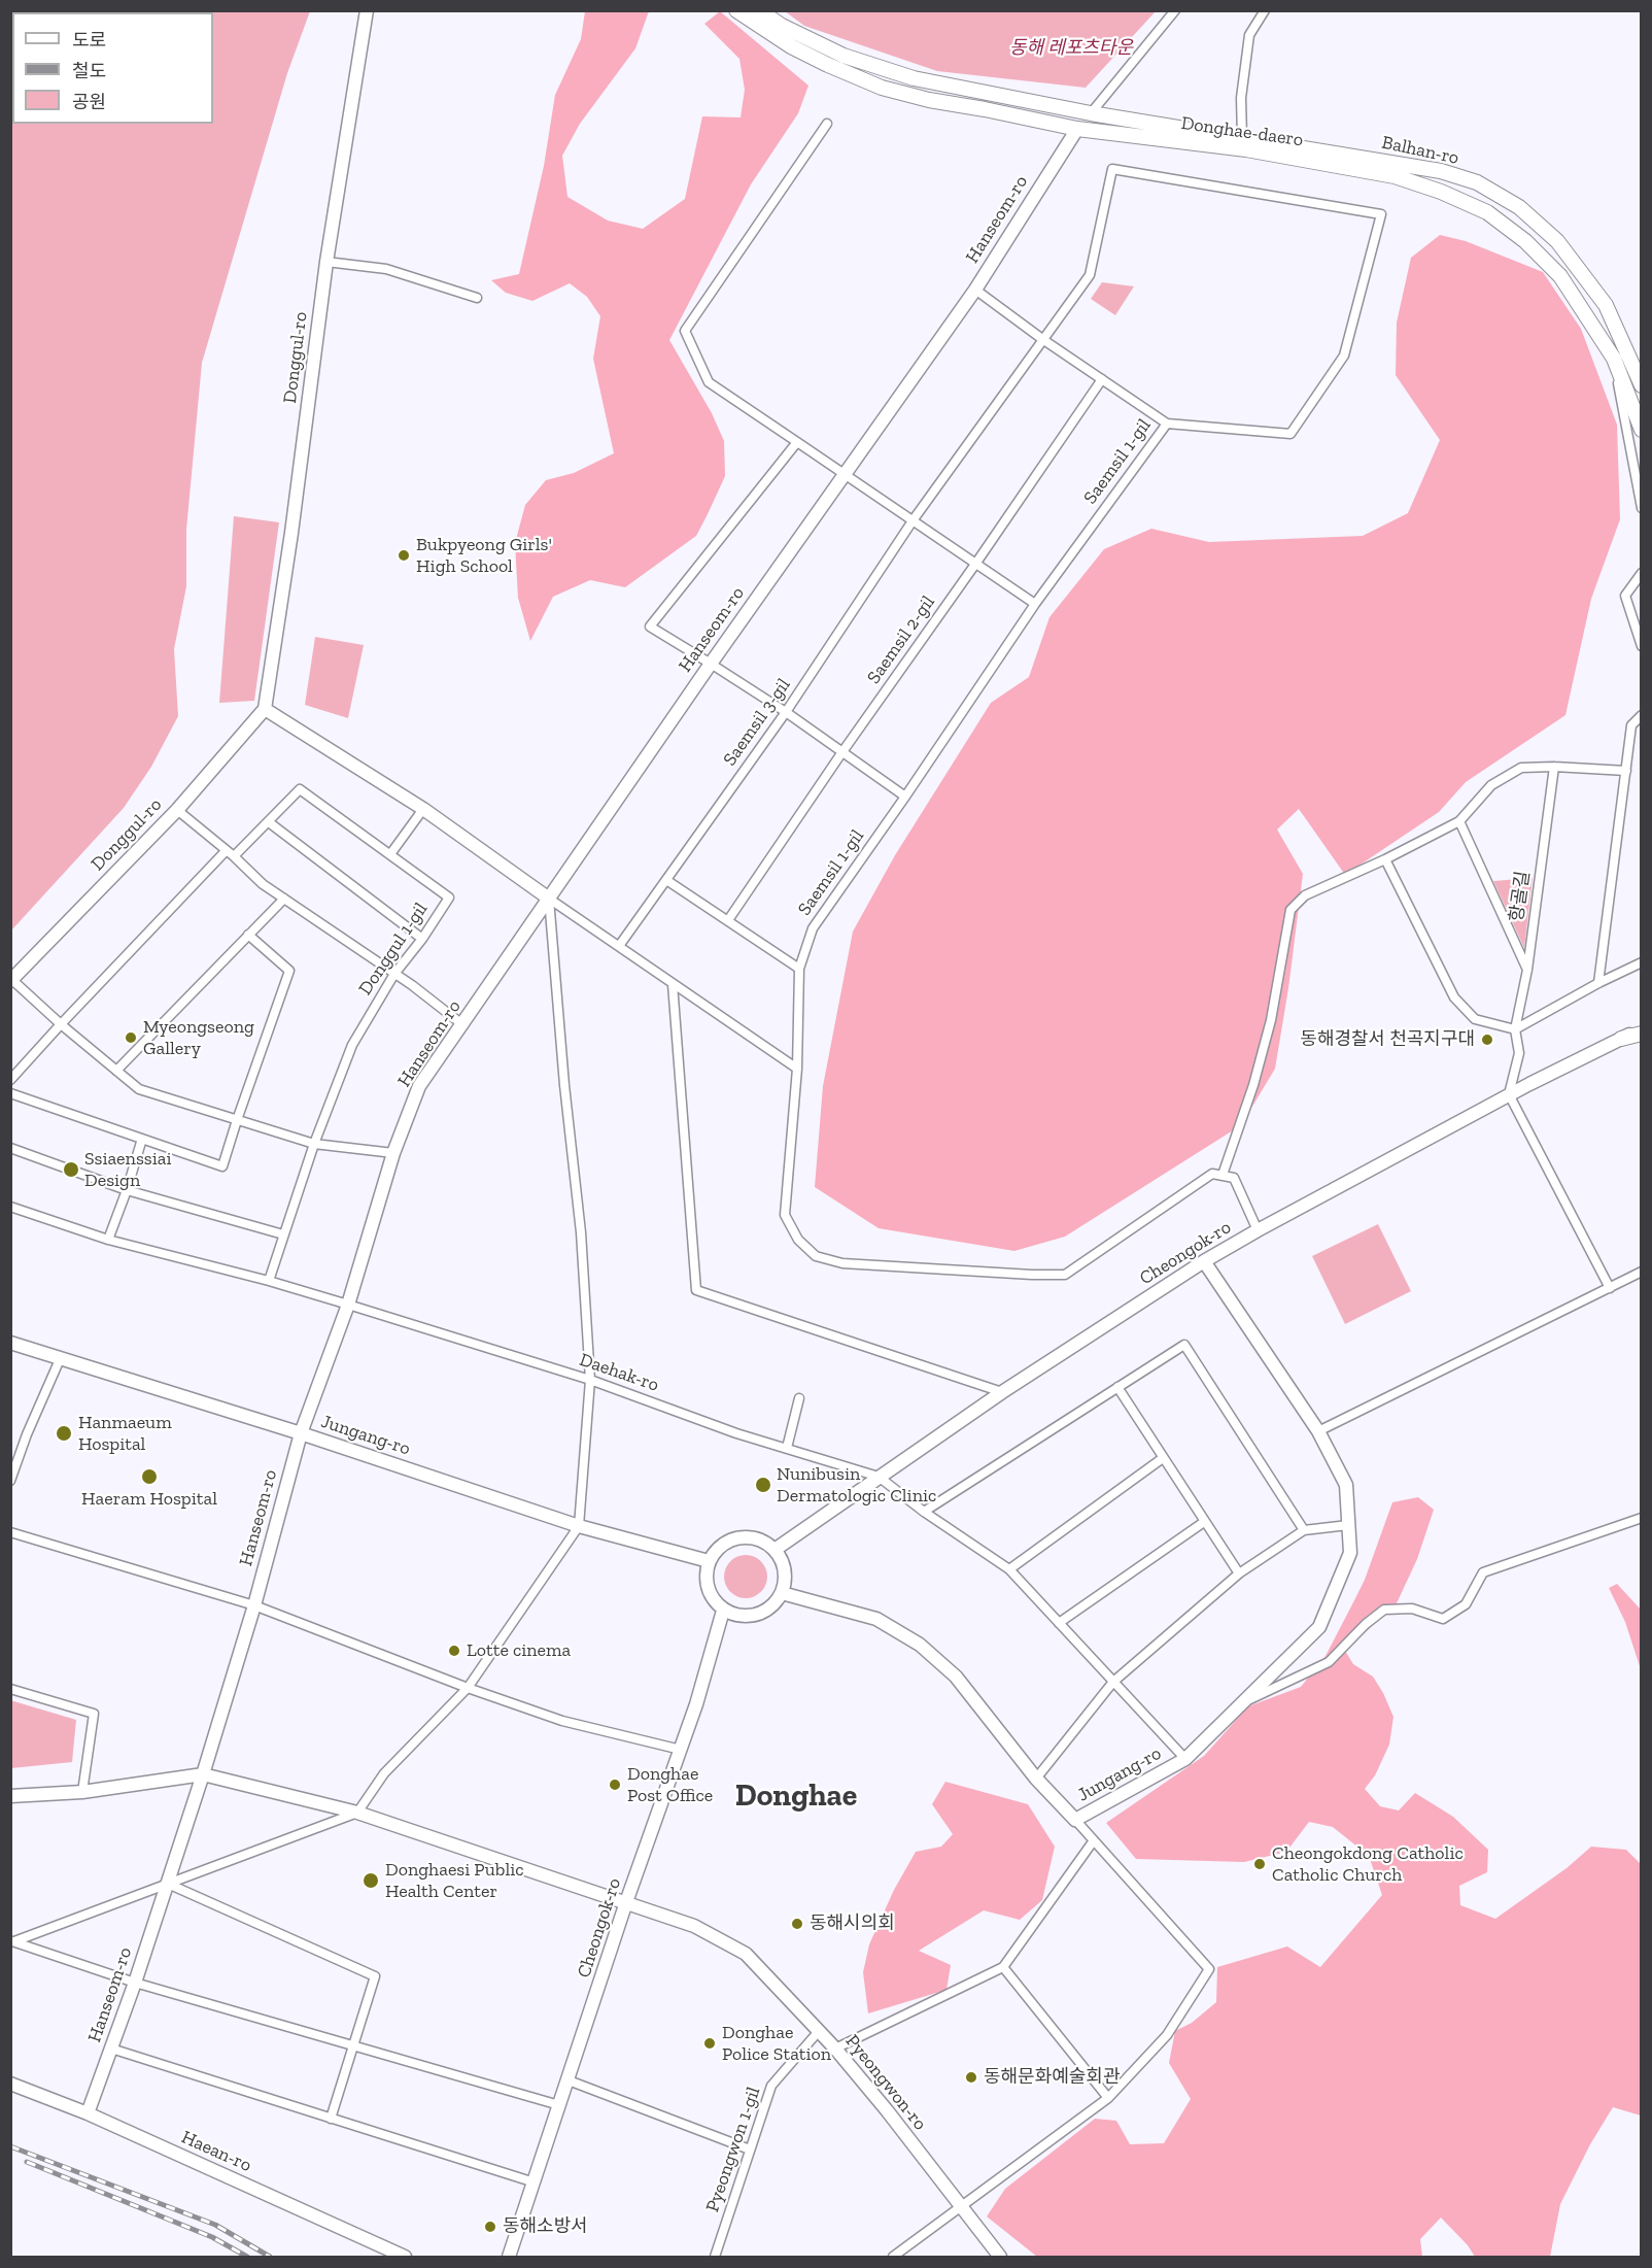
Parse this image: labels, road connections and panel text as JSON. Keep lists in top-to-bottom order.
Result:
{
  "streets": {
    "main road": ["Donghae-daero", "Balhan-ro"],
    "street": [
      "Hanseom-ro",
      "Donggul-ro",
      "Saemsil 1-gil",
      "Saemsil 2-gil",
      "Saemsil 3-gil",
      "항골길",
      "Donggul 1-gil",
      "Cheongok-ro",
      "Daehak-ro",
      "Jungang-ro",
      "Pyeongwon-ro",
      "Pyeongwon 1-gil",
      "Haean-ro"
    ]
  },
  "crossings": [
    ["Donghae-daero", "Hanseom-ro"],
    ["Hanseom-ro", "Saemsil 1-gil"],
    ["Hanseom-ro", "Daehak-ro"],
    ["Hanseom-ro", "Jungang-ro"],
    ["Hanseom-ro", "Pyeongwon-ro"],
    ["Hanseom-ro", "Haean-ro"],
    ["Saemsil 1-gil", "Saemsil 2-gil"],
    ["Saemsil 1-gil", "Saemsil 3-gil"],
    ["항골길", "Cheongok-ro"],
    ["Donggul 1-gil", "Daehak-ro"],
    ["Cheongok-ro", "Daehak-ro"],
    ["Cheongok-ro", "Jungang-ro"],
    ["Cheongok-ro", "Pyeongwon-ro"],
    ["Pyeongwon-ro", "Pyeongwon 1-gil"]
  ],
  "districts": ["Donghae"],
  "parks": ["동해 레포츠타운"],
  "places": [
    "Bukpyeong Girls' High School",
    "Myeongseong Gallery",
    "동해경찰서 천곡지구대",
    "Ssiaenssiai Design",
    "Hanmaeum Hospital",
    "Haeram Hospital",
    "Nunibusin Dermatologic Clinic",
    "Lotte cinema",
    "Donghae Post Office",
    "Cheongokdong Catholic Catholic Church",
    "Donghaesi Public Health Center",
    "동해시의회",
    "Donghae Police Station",
    "동해문화예술회관",
    "동해소방서"
  ],
  "legend": ["도로", "철도", "공원"]
}
